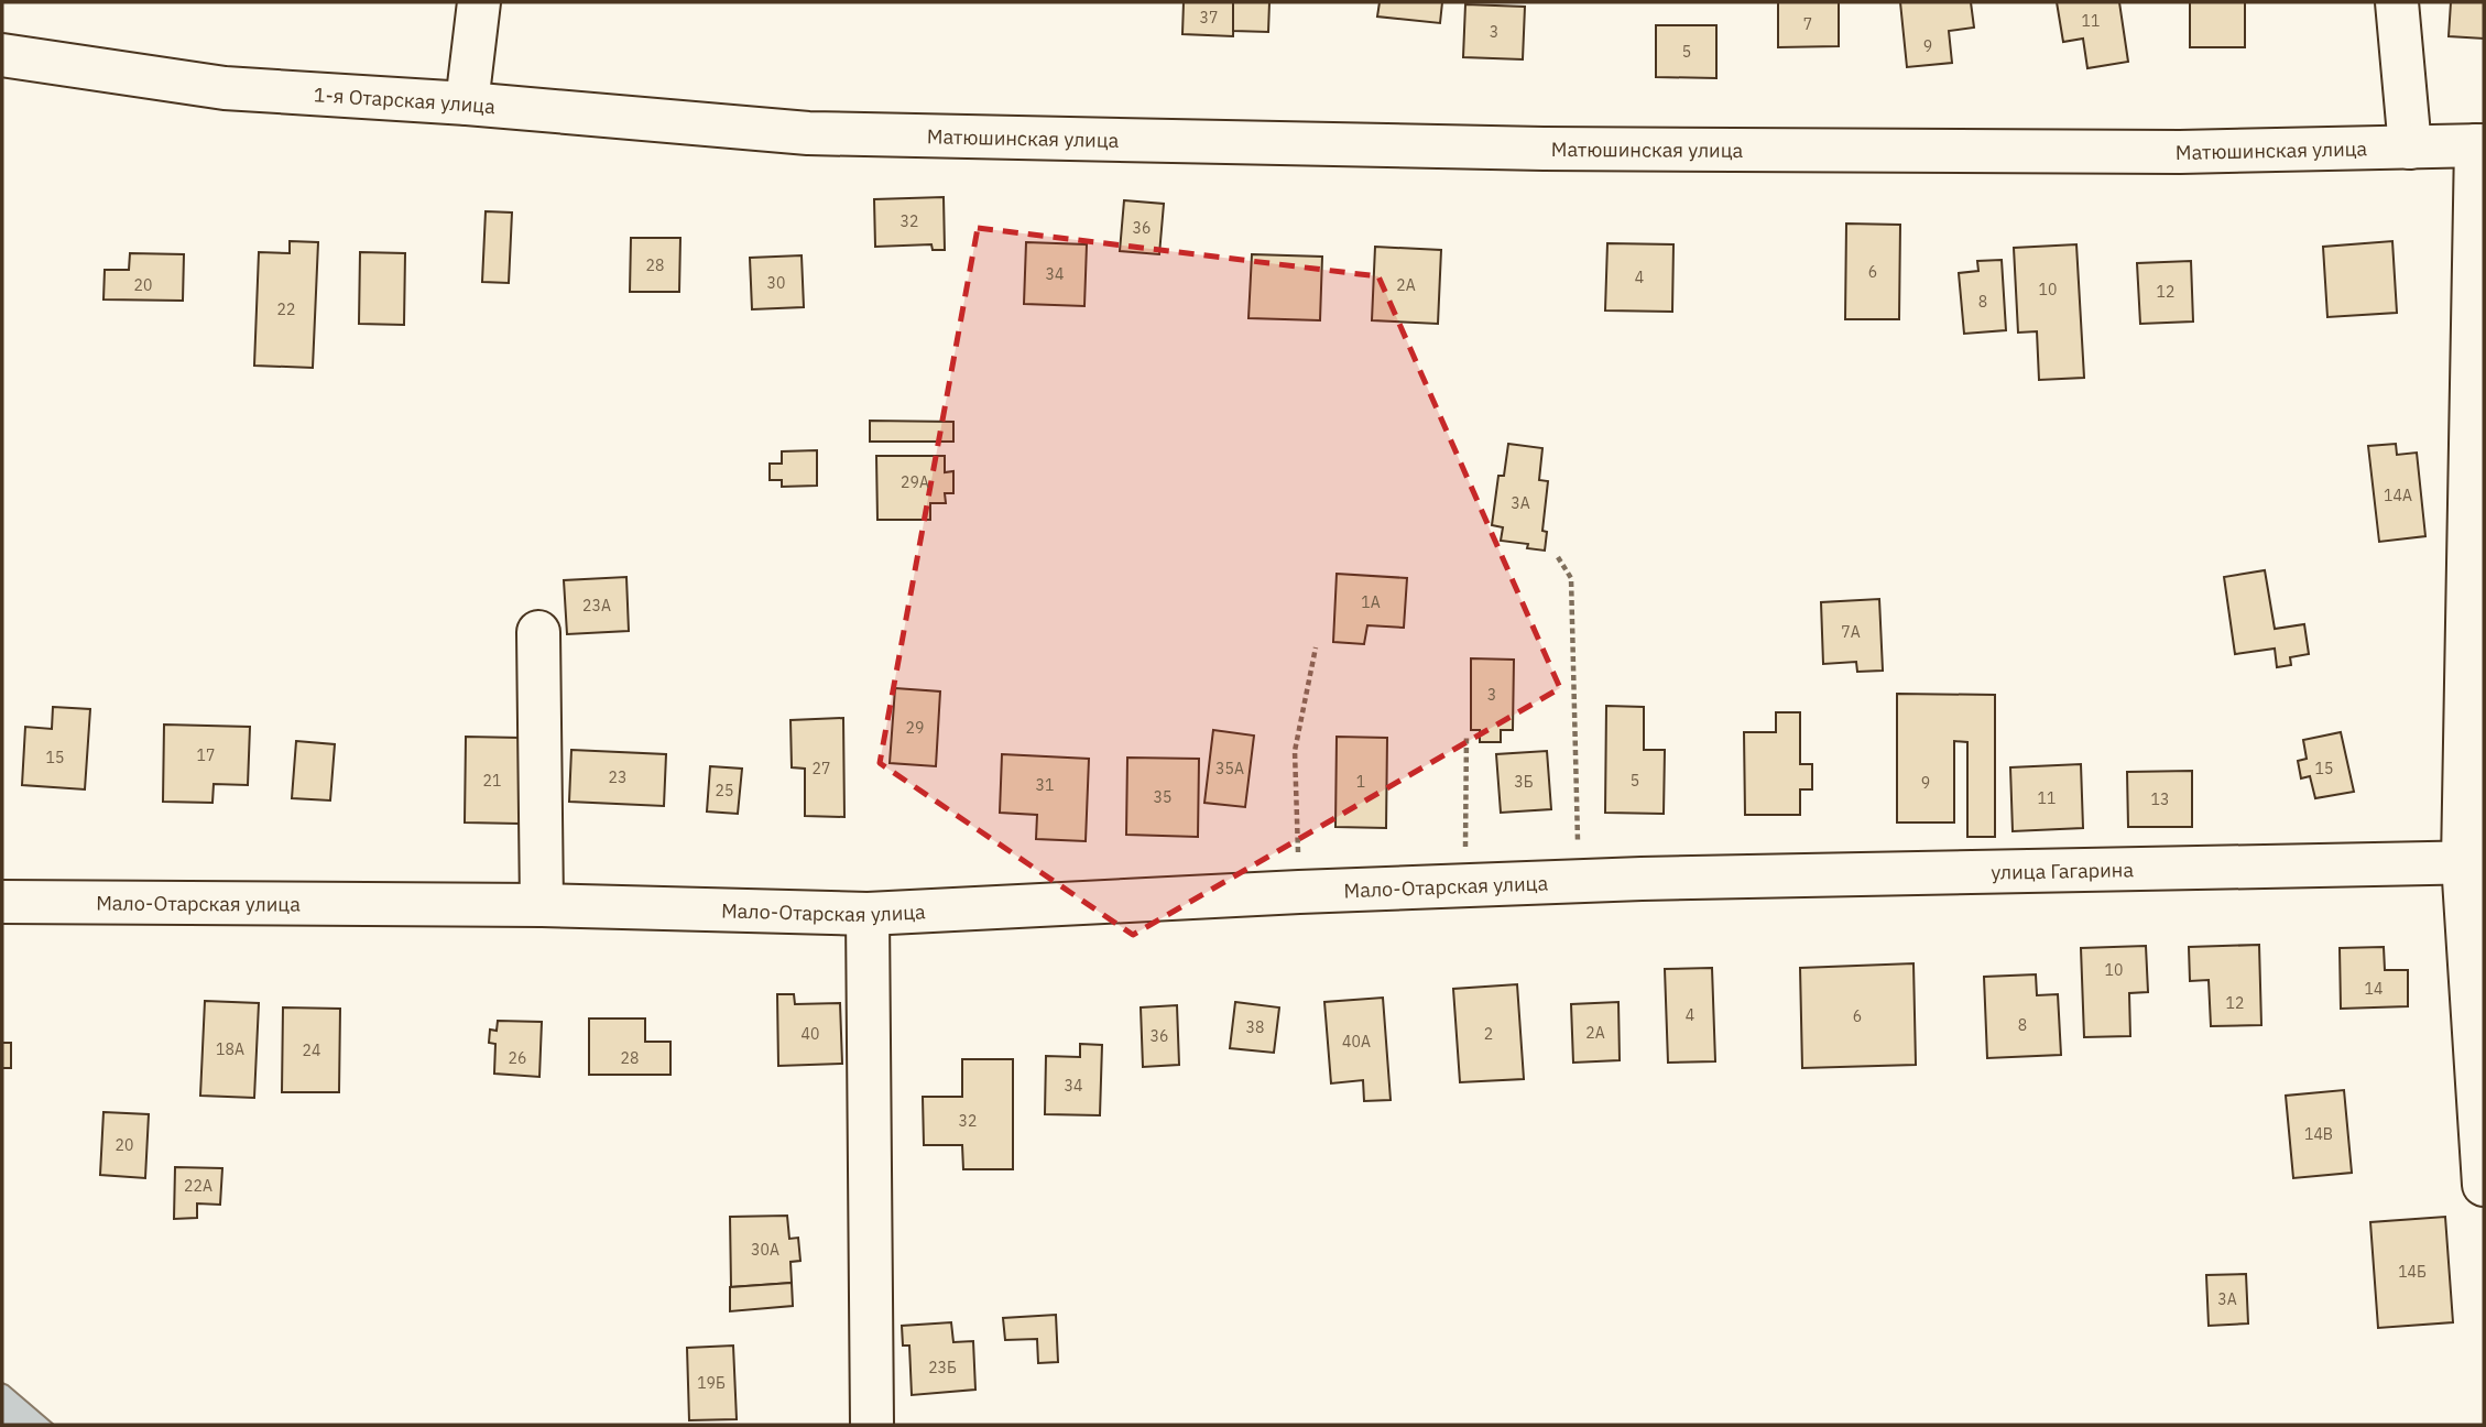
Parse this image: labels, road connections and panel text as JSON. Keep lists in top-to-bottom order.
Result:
{
  "streets": {
    "street": [
      "1-я Отарская улица",
      "Матюшинская улица",
      "улица Гагарина",
      "Мало-Отарская улица"
    ]
  },
  "crossings": [
    ["1-я Отарская улица", "Матюшинская улица"],
    ["улица Гагарина", "Мало-Отарская улица"]
  ],
  "house_numbers": [
    "37",
    "11",
    "7",
    "3",
    "9",
    "5",
    "32",
    "36",
    "28",
    "6",
    "34",
    "4",
    "30",
    "20",
    "2А",
    "10",
    "12",
    "8",
    "22",
    "29А",
    "14А",
    "3А",
    "1А",
    "23А",
    "7А",
    "3",
    "29",
    "17",
    "15",
    "27",
    "35А",
    "15",
    "23",
    "21",
    "5",
    "1",
    "3Б",
    "9",
    "31",
    "25",
    "35",
    "11",
    "13",
    "10",
    "14",
    "12",
    "4",
    "6",
    "8",
    "38",
    "2А",
    "40",
    "2",
    "36",
    "40А",
    "18А",
    "24",
    "26",
    "28",
    "34",
    "32",
    "14В",
    "20",
    "22А",
    "30А",
    "14Б",
    "3А",
    "23Б",
    "19Б"
  ]
}
